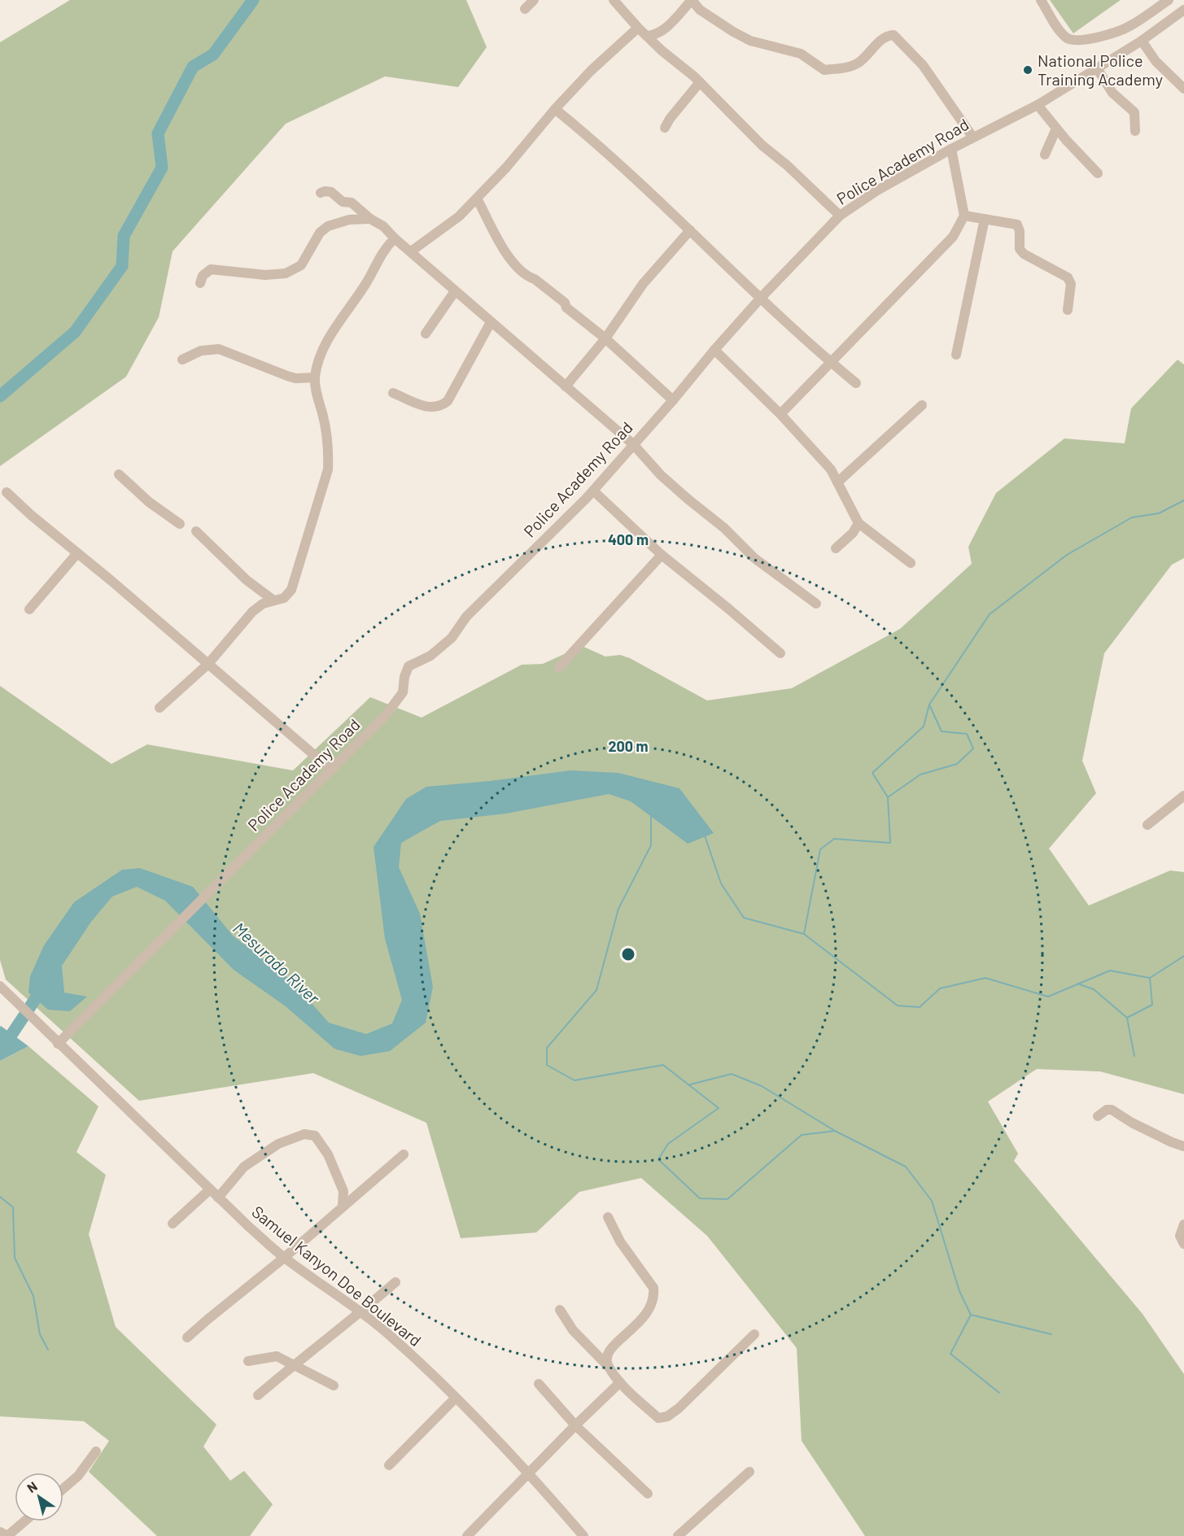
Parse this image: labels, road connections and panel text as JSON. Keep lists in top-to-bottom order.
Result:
{
  "streets": {
    "street": ["Police Academy Road", "Samuel Kanyon Doe Boulevard"]
  },
  "crossings": [
    ["Police Academy Road", "Samuel Kanyon Doe Boulevard"]
  ],
  "water": ["Mesurado River"],
  "places": ["National Police Training Academy"],
  "north": "top left",
  "rings": ["400 m", "200 m"]
}
